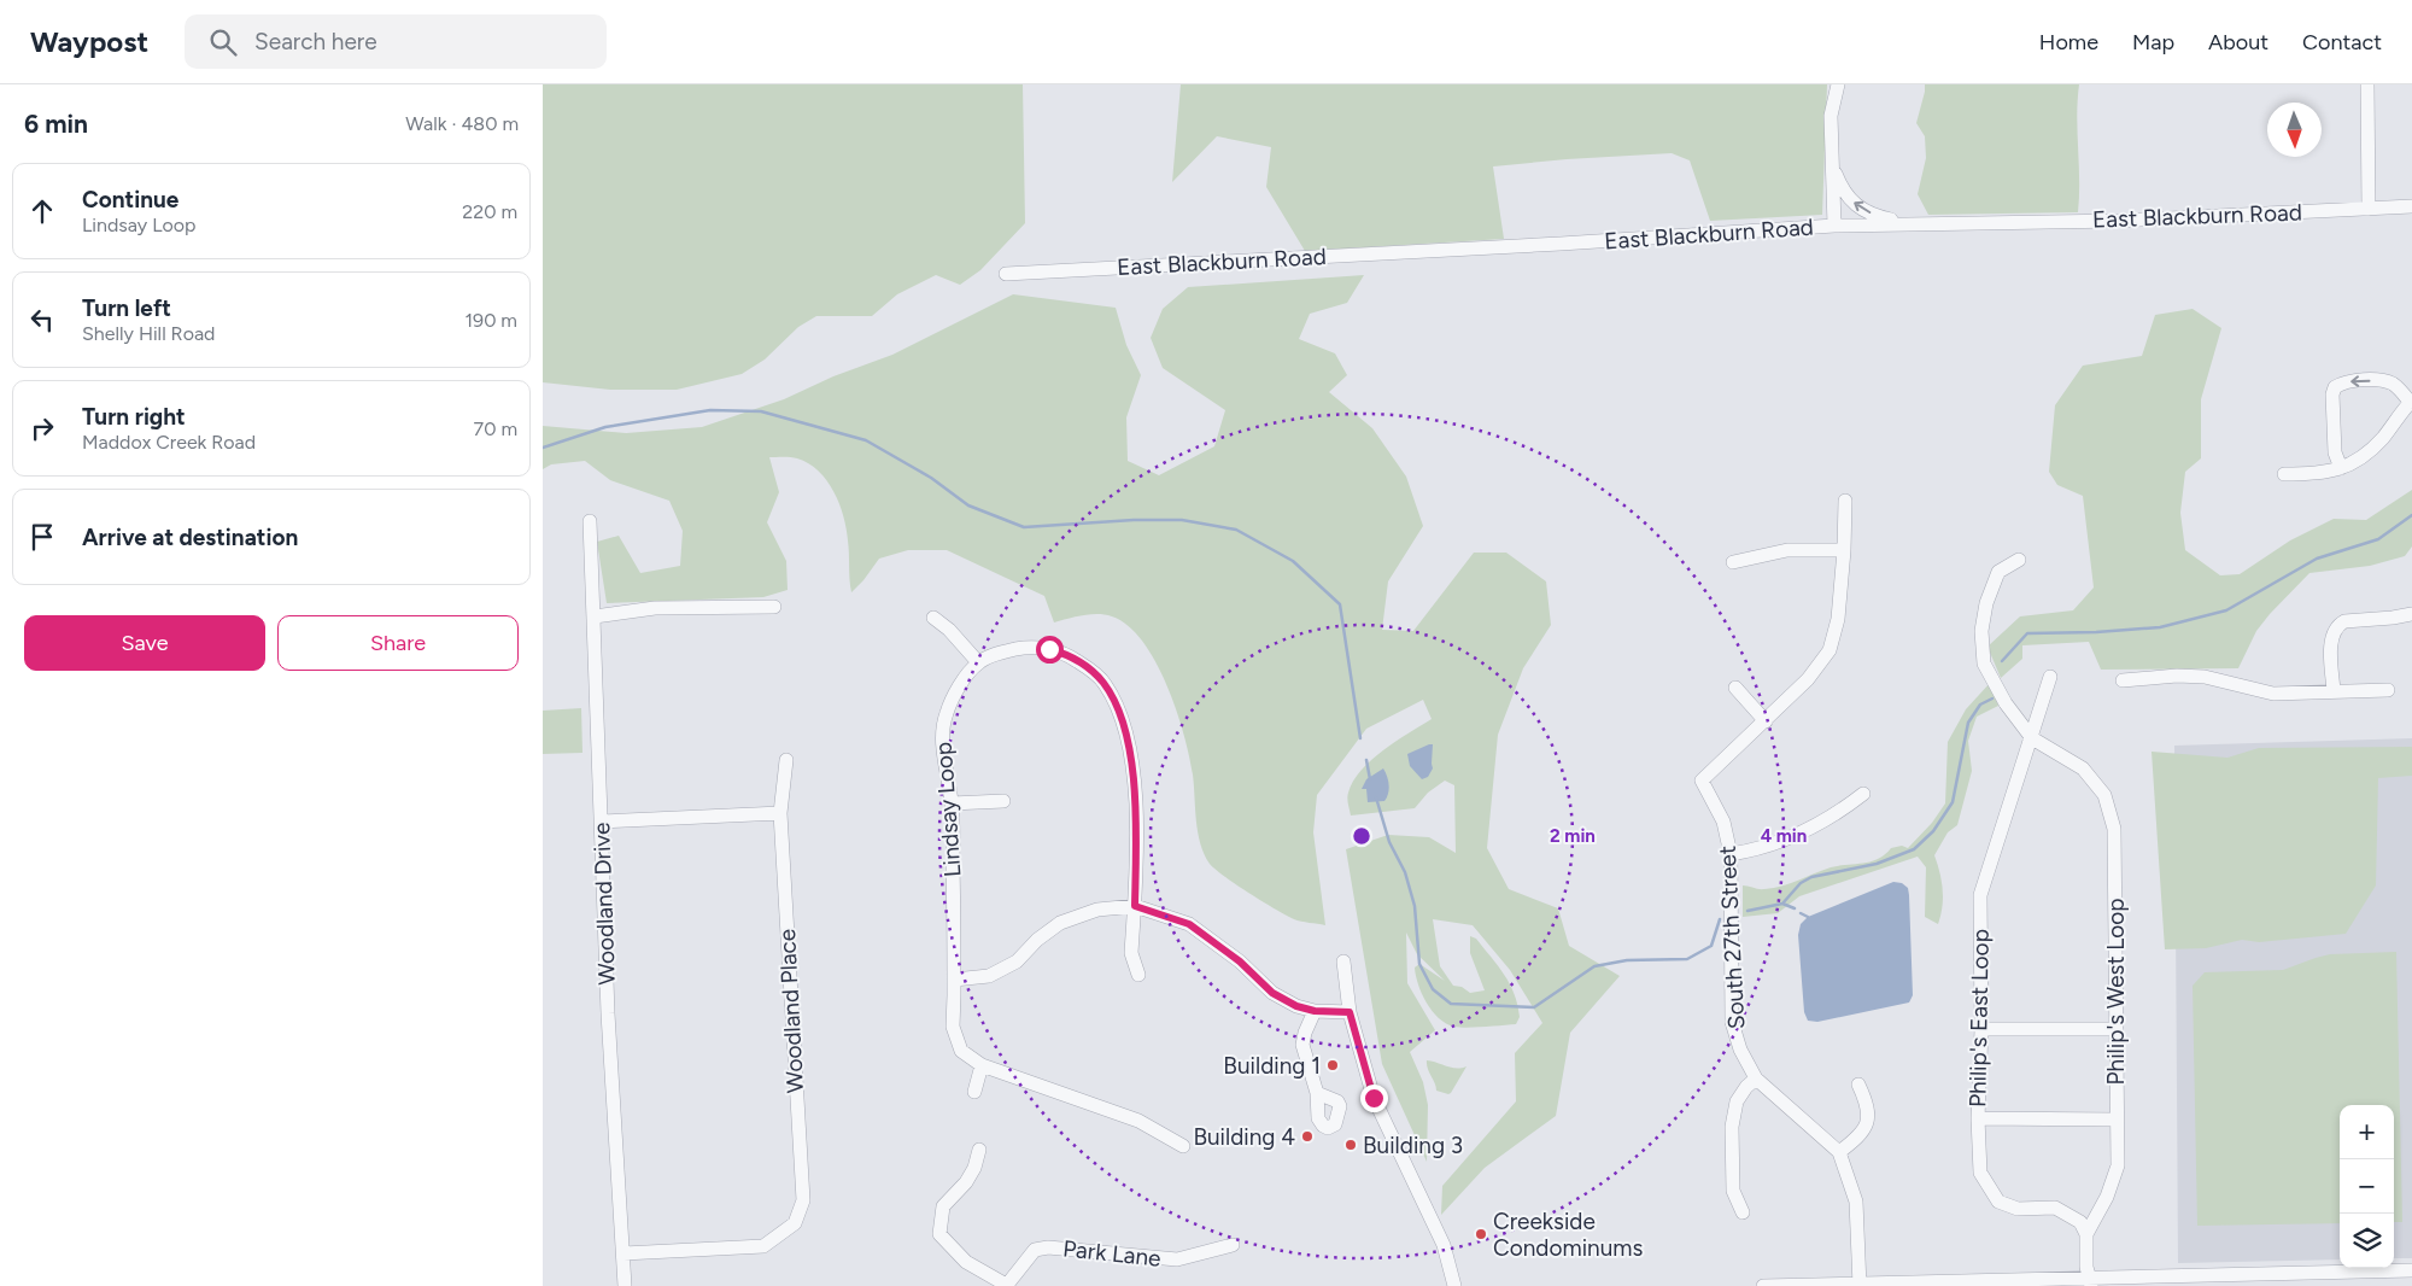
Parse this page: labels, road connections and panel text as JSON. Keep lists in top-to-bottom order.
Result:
{
  "streets": {
    "street": [
      "East Blackburn Road",
      "Lindsay Loop",
      "Woodland Drive",
      "South 27th Street",
      "Philip's West Loop",
      "Woodland Place",
      "Philip's East Loop",
      "Park Lane"
    ]
  },
  "crossings": [
    ["Woodland Drive", "Woodland Place"],
    ["Philip's West Loop", "Philip's East Loop"]
  ],
  "places": [
    "Building 1",
    "Building 4",
    "Building 3",
    "Creekside Condominums"
  ],
  "north": "bottom",
  "page": {
    "header": "Waypost",
    "search": "Search here",
    "nav": [
      "Home",
      "Map",
      "About",
      "Contact"
    ],
    "heading": ["6 min", "Walk · 480 m"],
    "list": [
      ["Continue", "Lindsay Loop", "220 m"],
      ["Turn left", "Shelly Hill Road", "190 m"],
      ["Turn right", "Maddox Creek Road", "70 m"],
      "Arrive at destination"
    ],
    "buttons": ["Save", "Share"],
    "map_buttons": ["+", "−"]
  },
  "rings": ["2 min", "4 min"]
}
